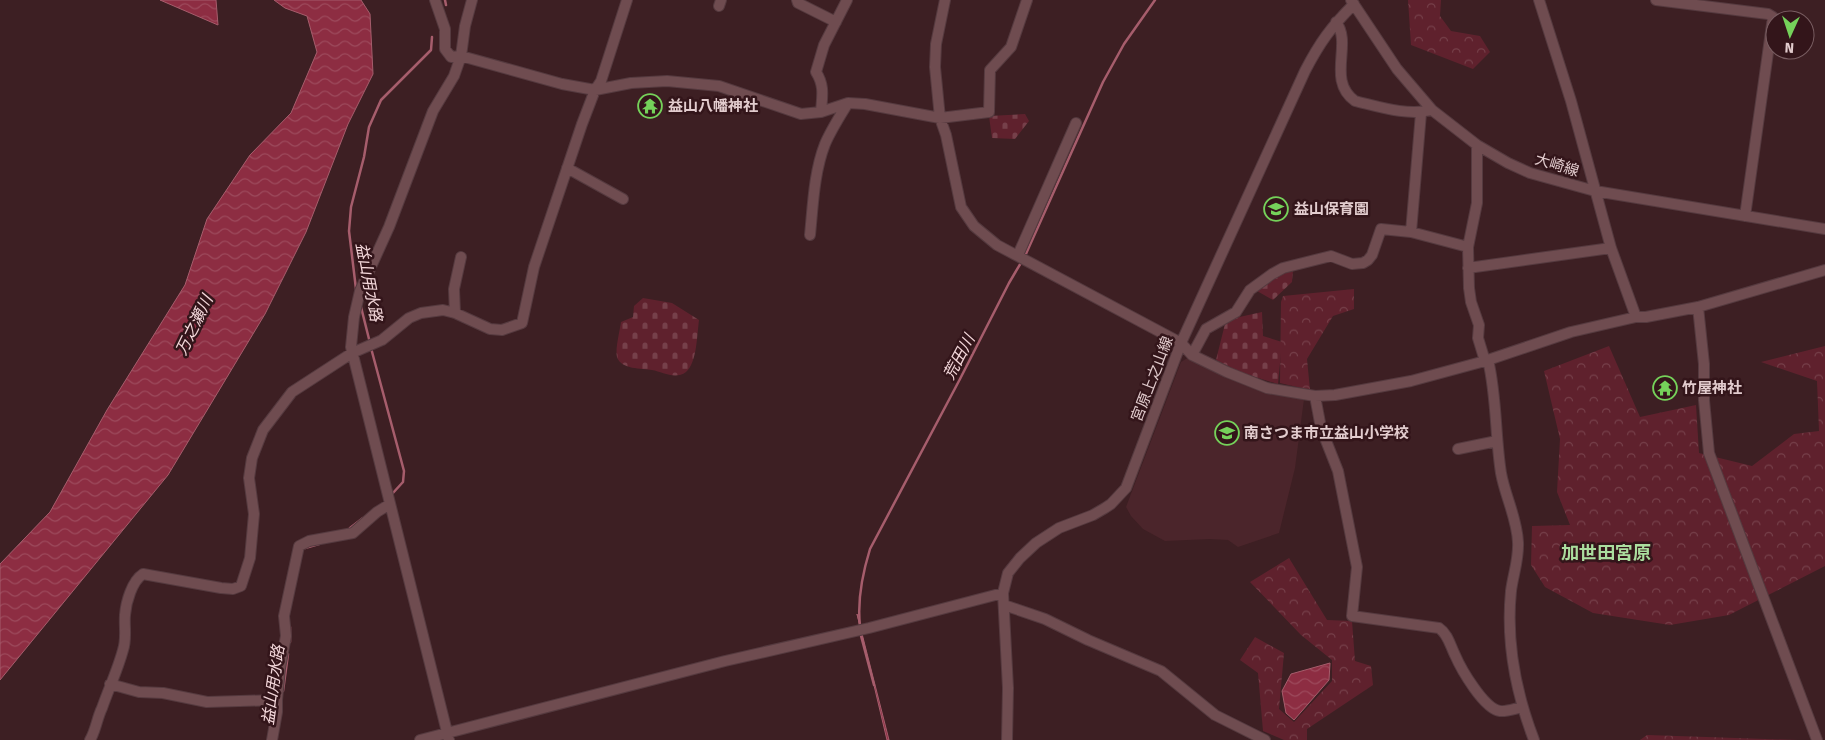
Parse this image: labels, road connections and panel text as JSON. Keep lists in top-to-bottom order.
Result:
{
  "streets": {
    "street": ["大崎線", "宮原上之山線"]
  },
  "crossings": [
    ["大崎線", "宮原上之山線"]
  ],
  "districts": ["加世田宮原"],
  "water": ["益山用水路", "万之瀬川", "荒田川"],
  "places": {
    "temple": ["益山八幡神社", "竹屋神社"],
    "school or university": ["益山保育園", "南さつま市立益山小学校"]
  },
  "north": "bottom"
}
